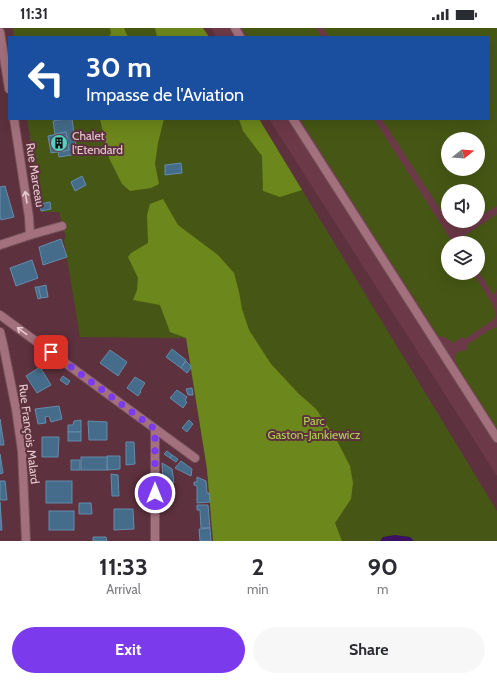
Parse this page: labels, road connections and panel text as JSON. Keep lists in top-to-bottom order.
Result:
{
  "streets": {
    "street": ["Rue Marceau", "Rue François Malard"]
  },
  "one_way": ["Rue Marceau"],
  "parks": ["Parc Gaston-Jankiewicz"],
  "places": {
    "building": ["Chalet l'Etendard"]
  },
  "north": "right",
  "page": {
    "status": "11:31",
    "turn": ["30 m", "Impasse de l'Aviation"],
    "eta": [
      "11:33",
      "Arrival",
      "2",
      "min",
      "90",
      "m"
    ],
    "buttons": ["Exit", "Share"]
  }
}
